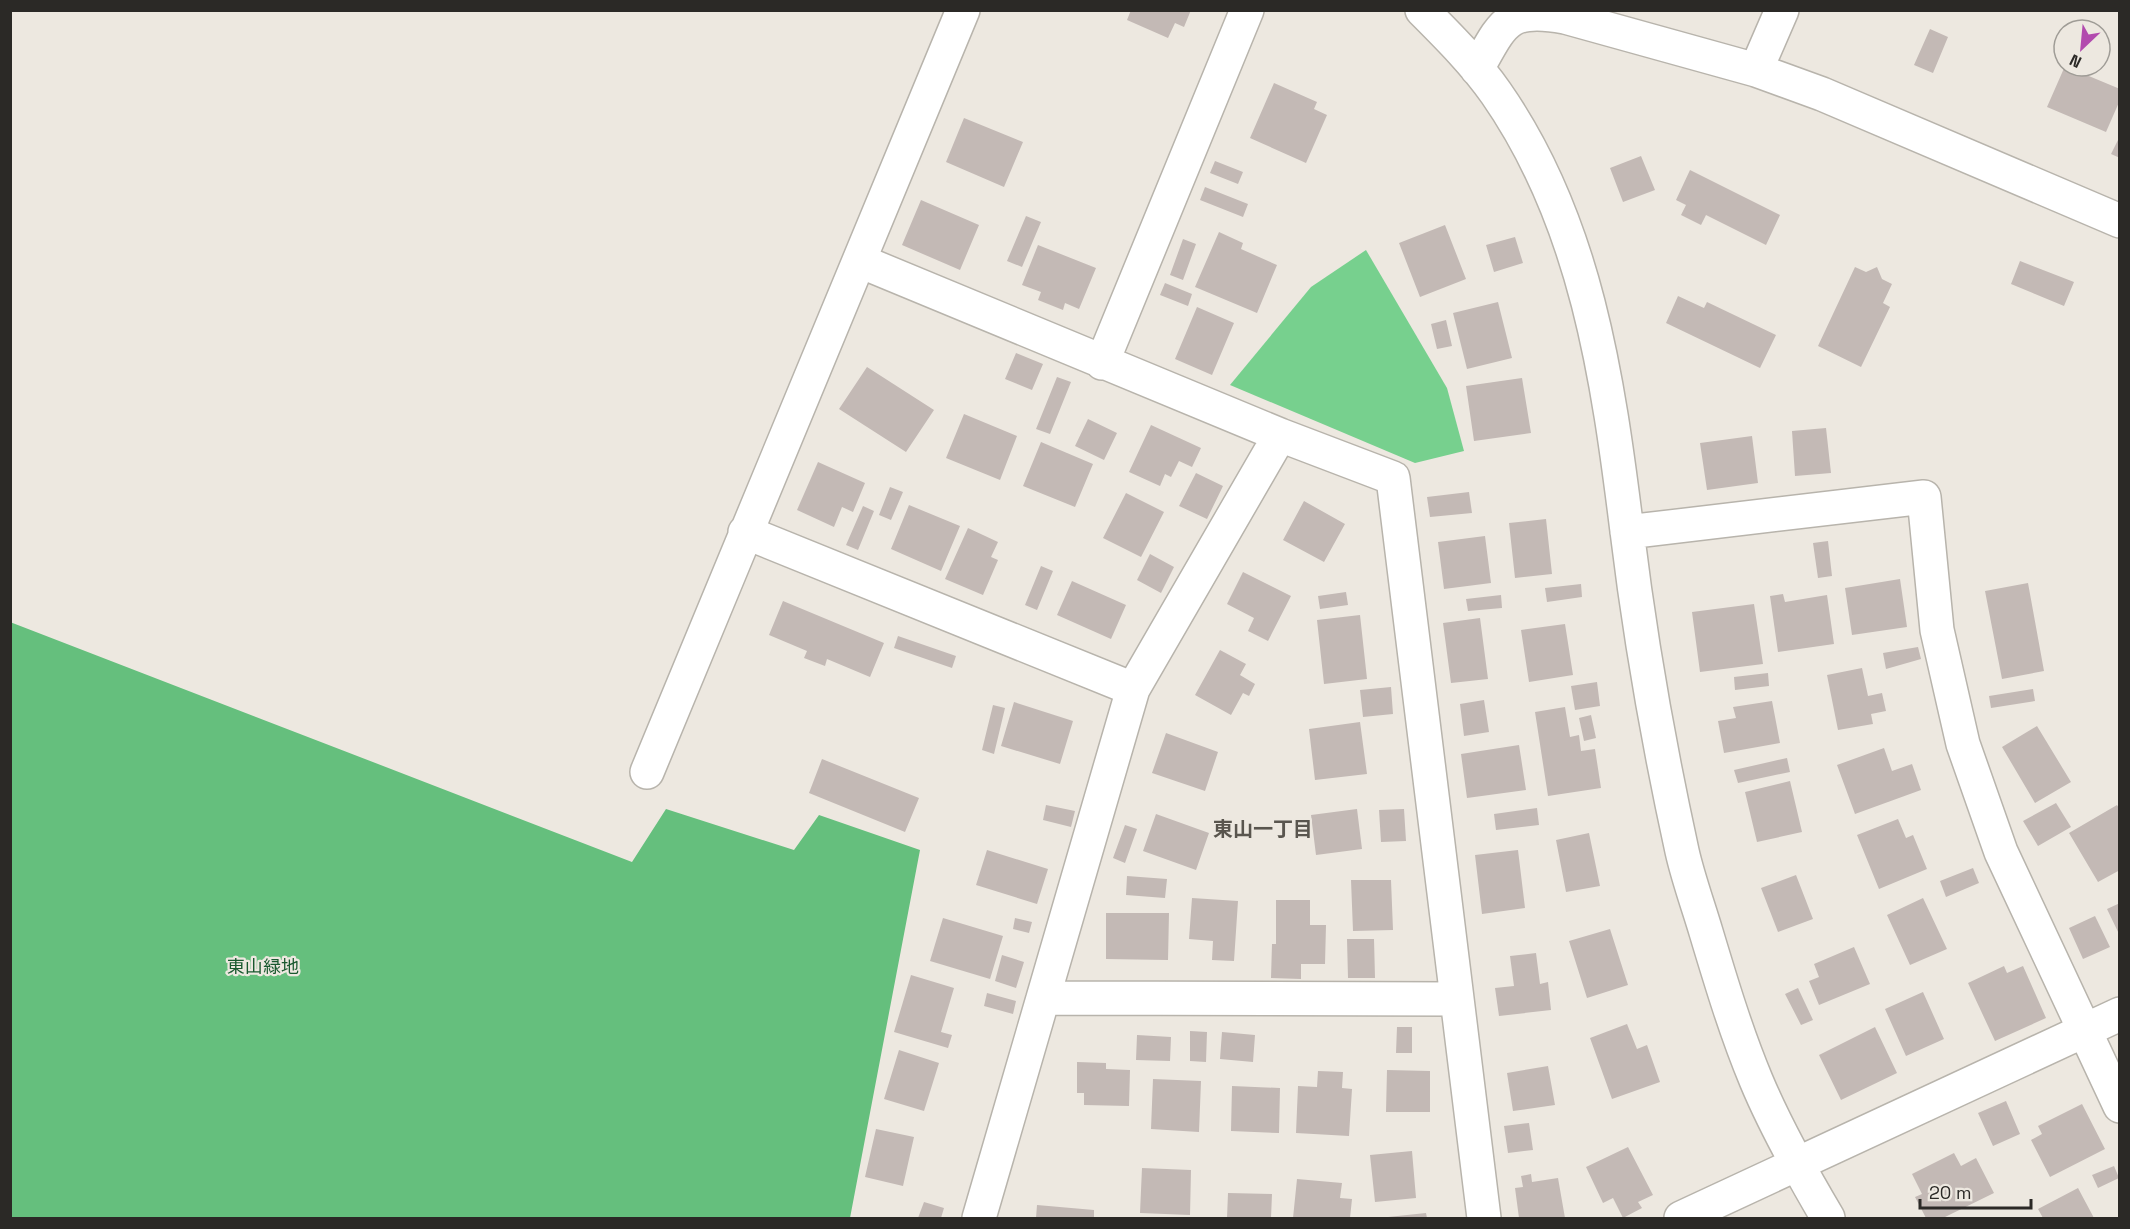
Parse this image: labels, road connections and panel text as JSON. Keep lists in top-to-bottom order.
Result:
{
  "districts": ["東山一丁目"],
  "parks": ["東山緑地"],
  "scale_bar": "20 m",
  "north": "bottom left"
}
